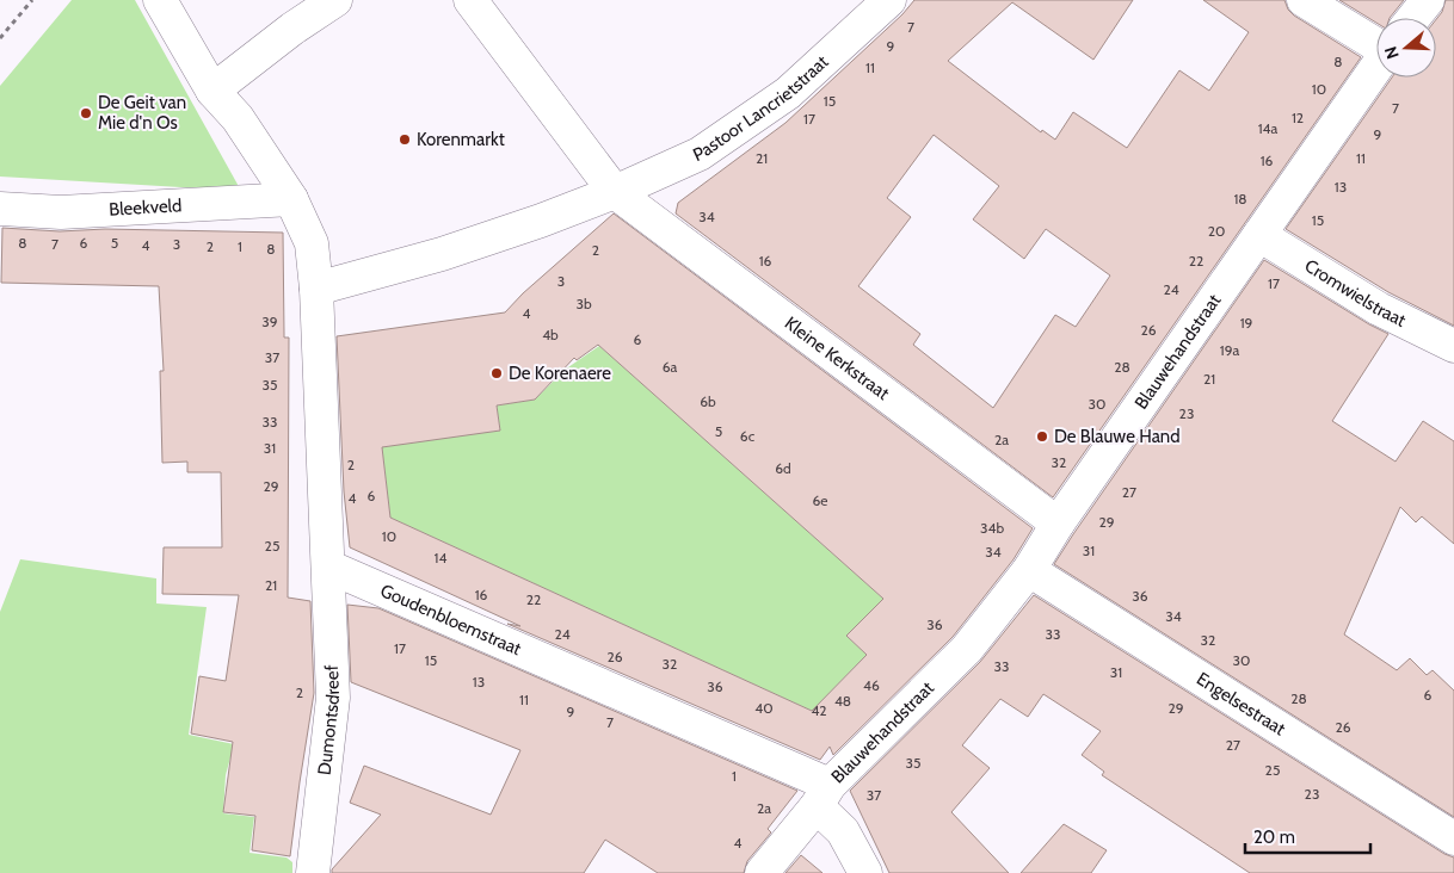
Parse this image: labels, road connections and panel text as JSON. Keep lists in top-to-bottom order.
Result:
{
  "streets": {
    "street": [
      "Pastoor Lancrietstraat",
      "Bleekveld",
      "Cromwielstraat",
      "Blauwehandstraat",
      "Kleine Kerkstraat",
      "Goudenbloemstraat",
      "Engelsestraat",
      "Dumontsdreef"
    ]
  },
  "crossings": [
    ["Pastoor Lancrietstraat", "Kleine Kerkstraat"],
    ["Cromwielstraat", "Blauwehandstraat"],
    ["Blauwehandstraat", "Kleine Kerkstraat"],
    ["Blauwehandstraat", "Goudenbloemstraat"],
    ["Blauwehandstraat", "Engelsestraat"],
    ["Goudenbloemstraat", "Dumontsdreef"]
  ],
  "places": [
    "De Geit van Mie d'n Os",
    "Korenmarkt",
    "De Korenaere",
    "De Blauwe Hand"
  ],
  "house_numbers": [
    "7",
    "9",
    "8",
    "11",
    "10",
    "15",
    "7",
    "12",
    "17",
    "14a",
    "9",
    "21",
    "11",
    "16",
    "13",
    "18",
    "34",
    "15",
    "20",
    "8",
    "6",
    "5",
    "7",
    "3",
    "4",
    "2",
    "1",
    "8",
    "2",
    "16",
    "22",
    "3",
    "17",
    "24",
    "3b",
    "4",
    "39",
    "19",
    "26",
    "4b",
    "6",
    "19a",
    "37",
    "6a",
    "28",
    "21",
    "35",
    "6b",
    "30",
    "23",
    "33",
    "5",
    "6c",
    "2a",
    "31",
    "32",
    "2",
    "6d",
    "29",
    "27",
    "6",
    "4",
    "6e",
    "29",
    "34b",
    "10",
    "25",
    "31",
    "34",
    "14",
    "21",
    "16",
    "36",
    "22",
    "34",
    "36",
    "24",
    "33",
    "32",
    "17",
    "26",
    "15",
    "30",
    "32",
    "33",
    "31",
    "13",
    "46",
    "36",
    "2",
    "6",
    "28",
    "11",
    "48",
    "40",
    "29",
    "42",
    "9",
    "7",
    "26",
    "27",
    "35",
    "25",
    "1",
    "23",
    "37",
    "2a",
    "4"
  ],
  "scale_bar": "20 m",
  "north": "left"
}
